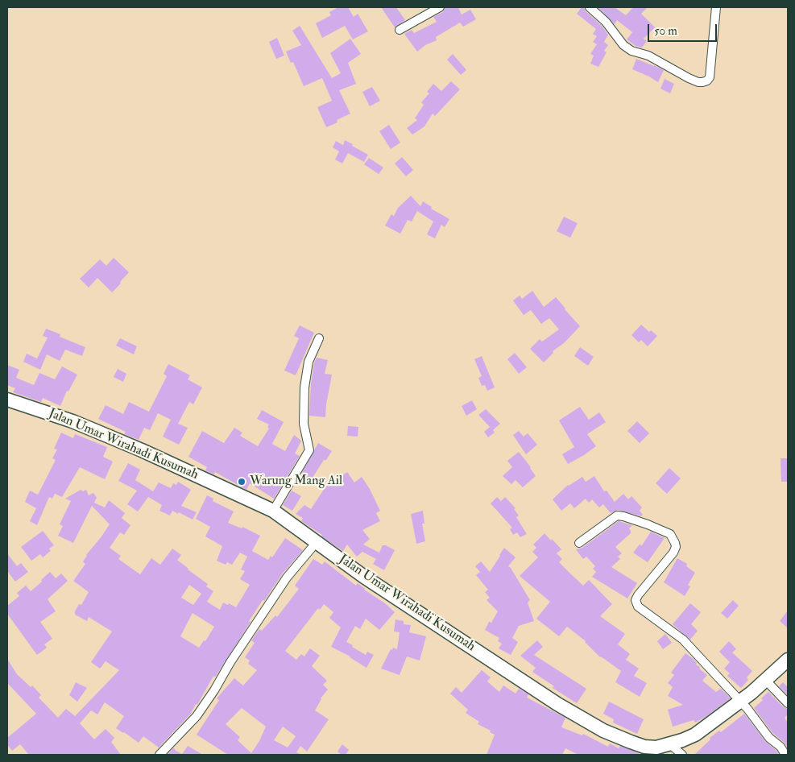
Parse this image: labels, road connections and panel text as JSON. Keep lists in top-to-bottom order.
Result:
{
  "streets": {
    "main road": ["Jalan Umar Wirahadi Kusumah"]
  },
  "places": ["Warung Mang Ail"],
  "scale_bar": "50 m"
}
